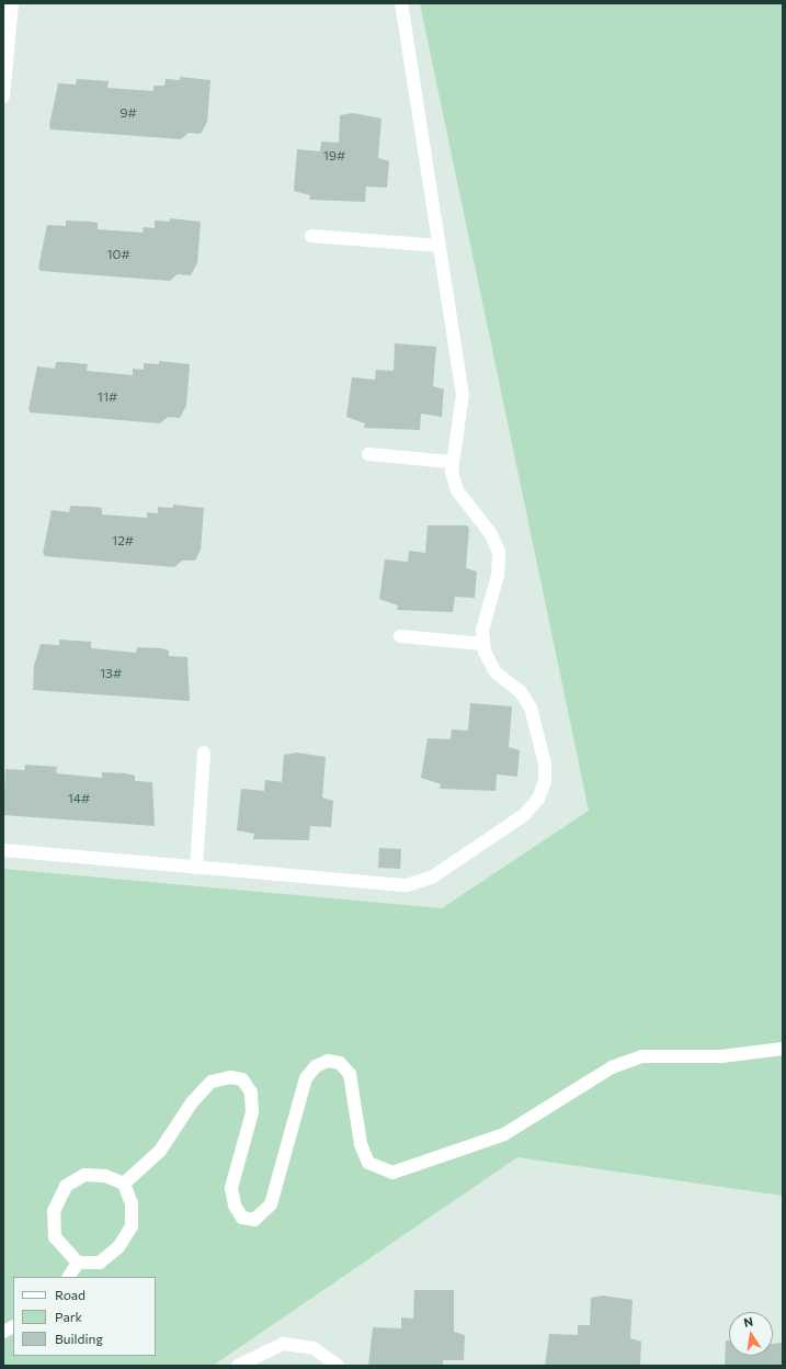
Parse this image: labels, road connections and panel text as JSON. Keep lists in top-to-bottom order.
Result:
{
  "house_numbers": [
    "9#",
    "19#",
    "10#",
    "11#",
    "12#",
    "13#",
    "14#"
  ],
  "legend": ["Road", "Park", "Building"],
  "north": "top"
}
